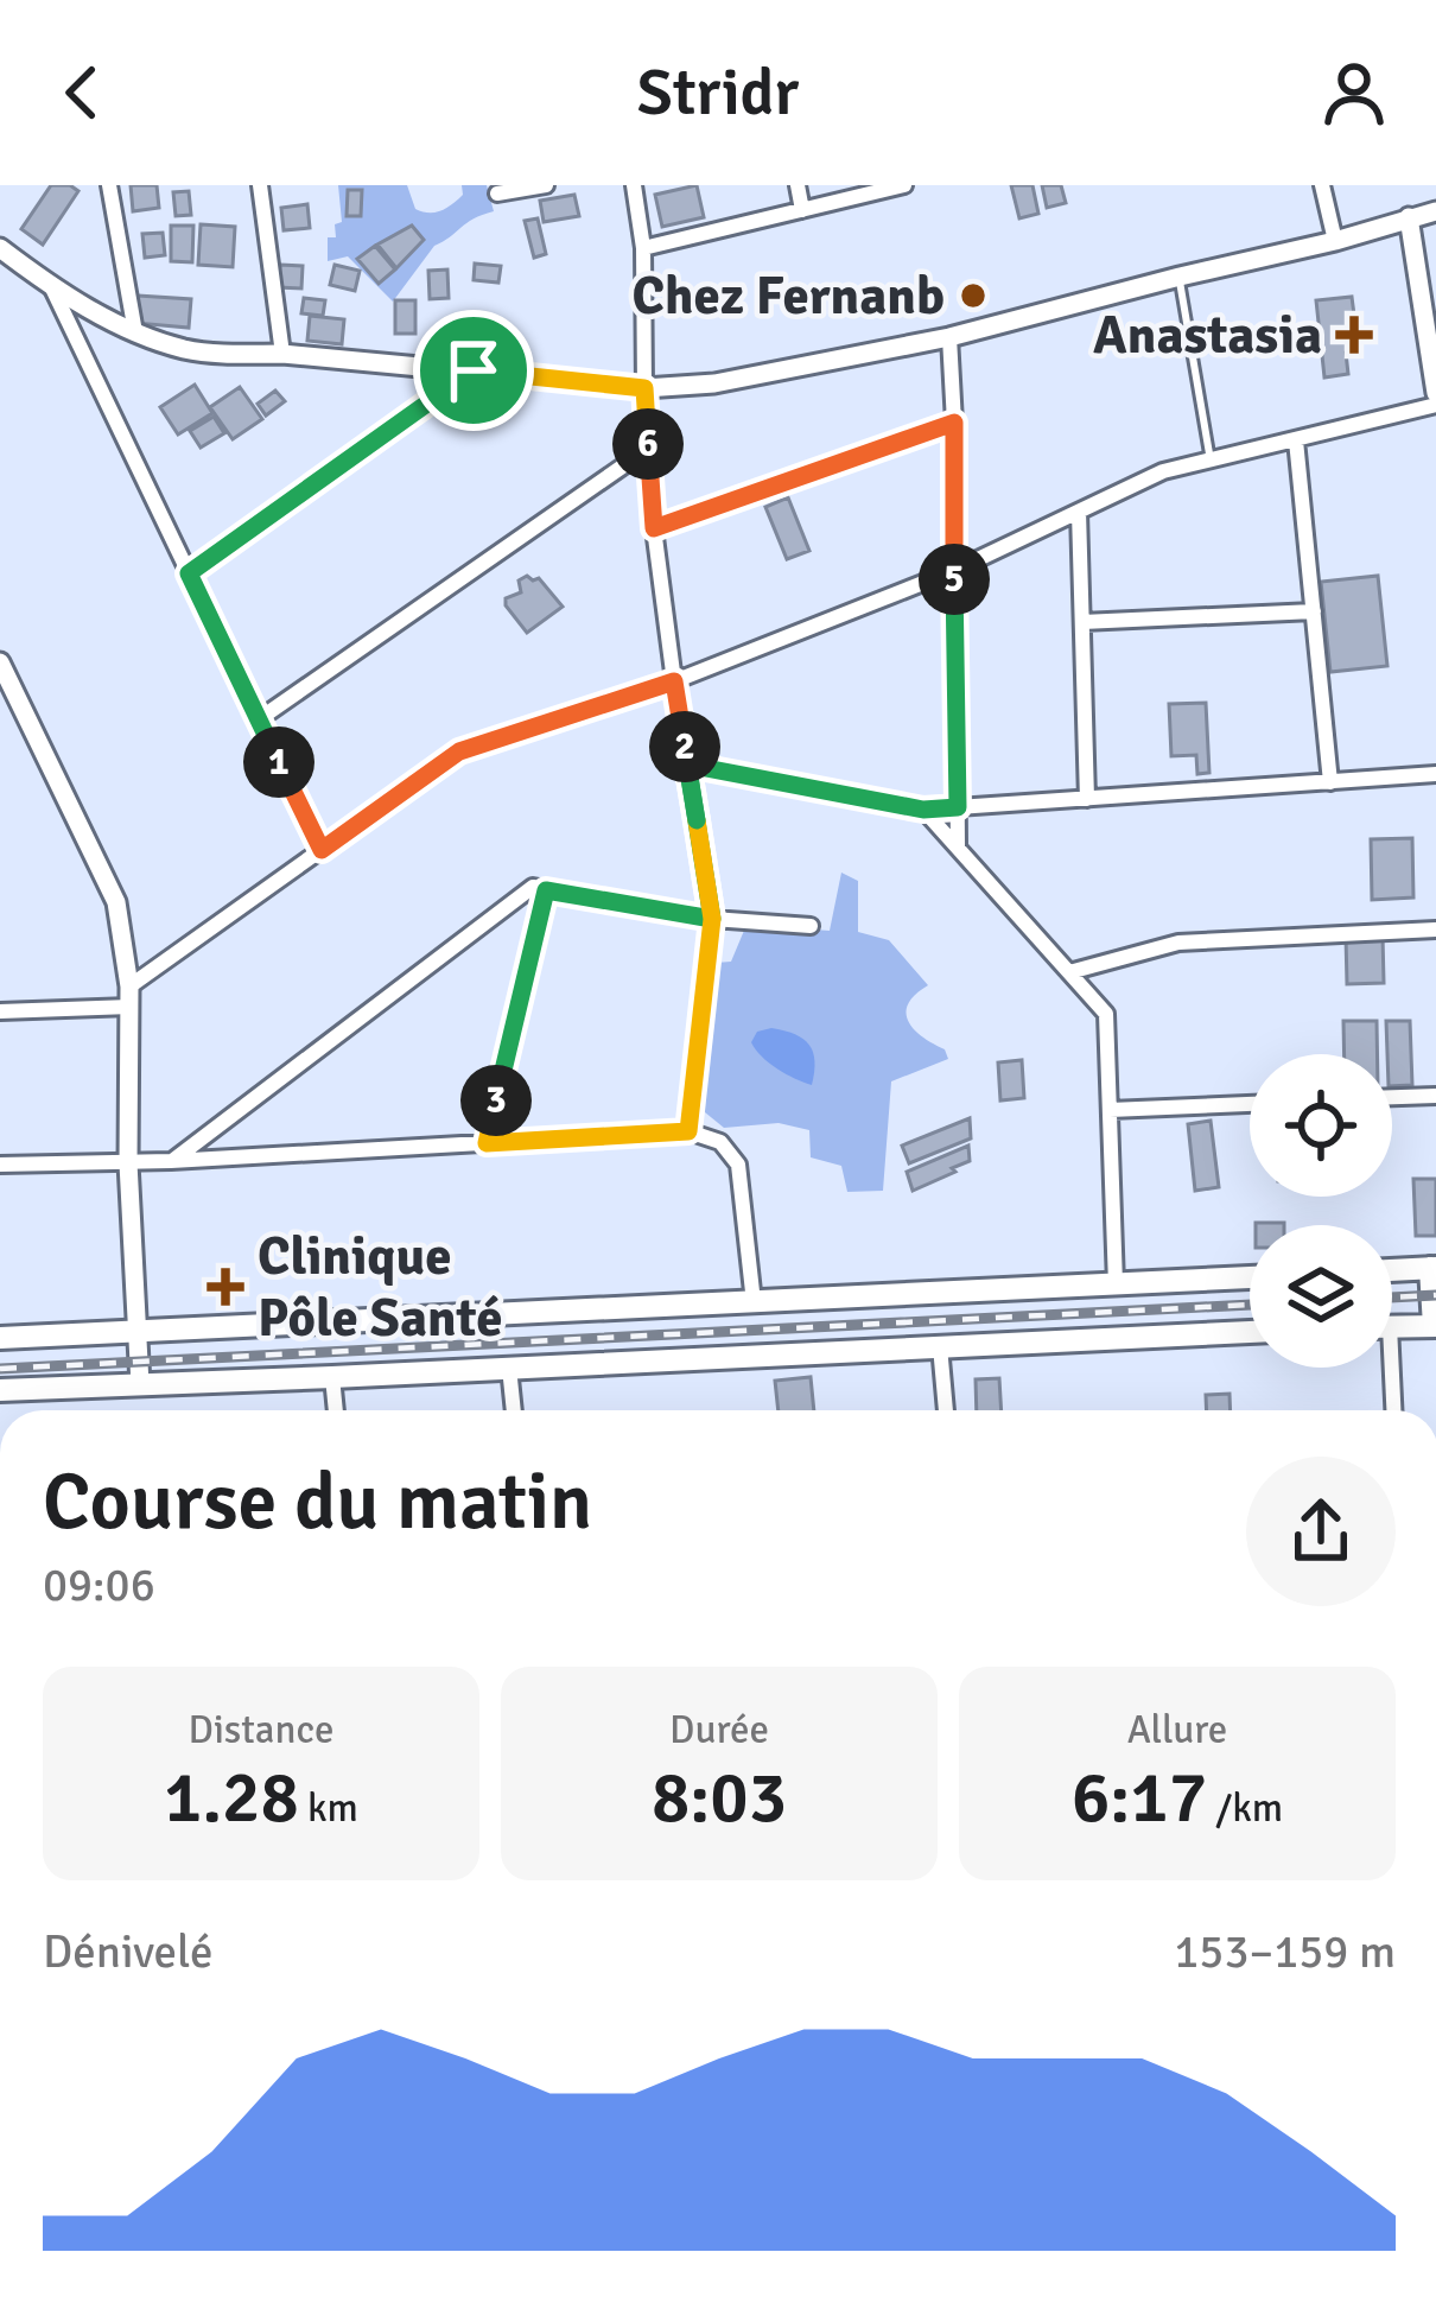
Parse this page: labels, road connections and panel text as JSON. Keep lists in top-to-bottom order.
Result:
{
  "places": {
    "other": ["Chez Fernanb"],
    "health": ["Anastasia", "Clinique Pôle Santé"]
  },
  "page": {
    "header": "Stridr",
    "pins": [
      "6",
      "5",
      "2",
      "1",
      "3"
    ],
    "heading": ["Course du matin", "09:06"],
    "stats": [
      ["Distance", "1.28 km"],
      ["Durée", "8:03"],
      ["Allure", "6:17 /km"]
    ],
    "chart": ["Dénivelé", "153–159 m"]
  }
}
